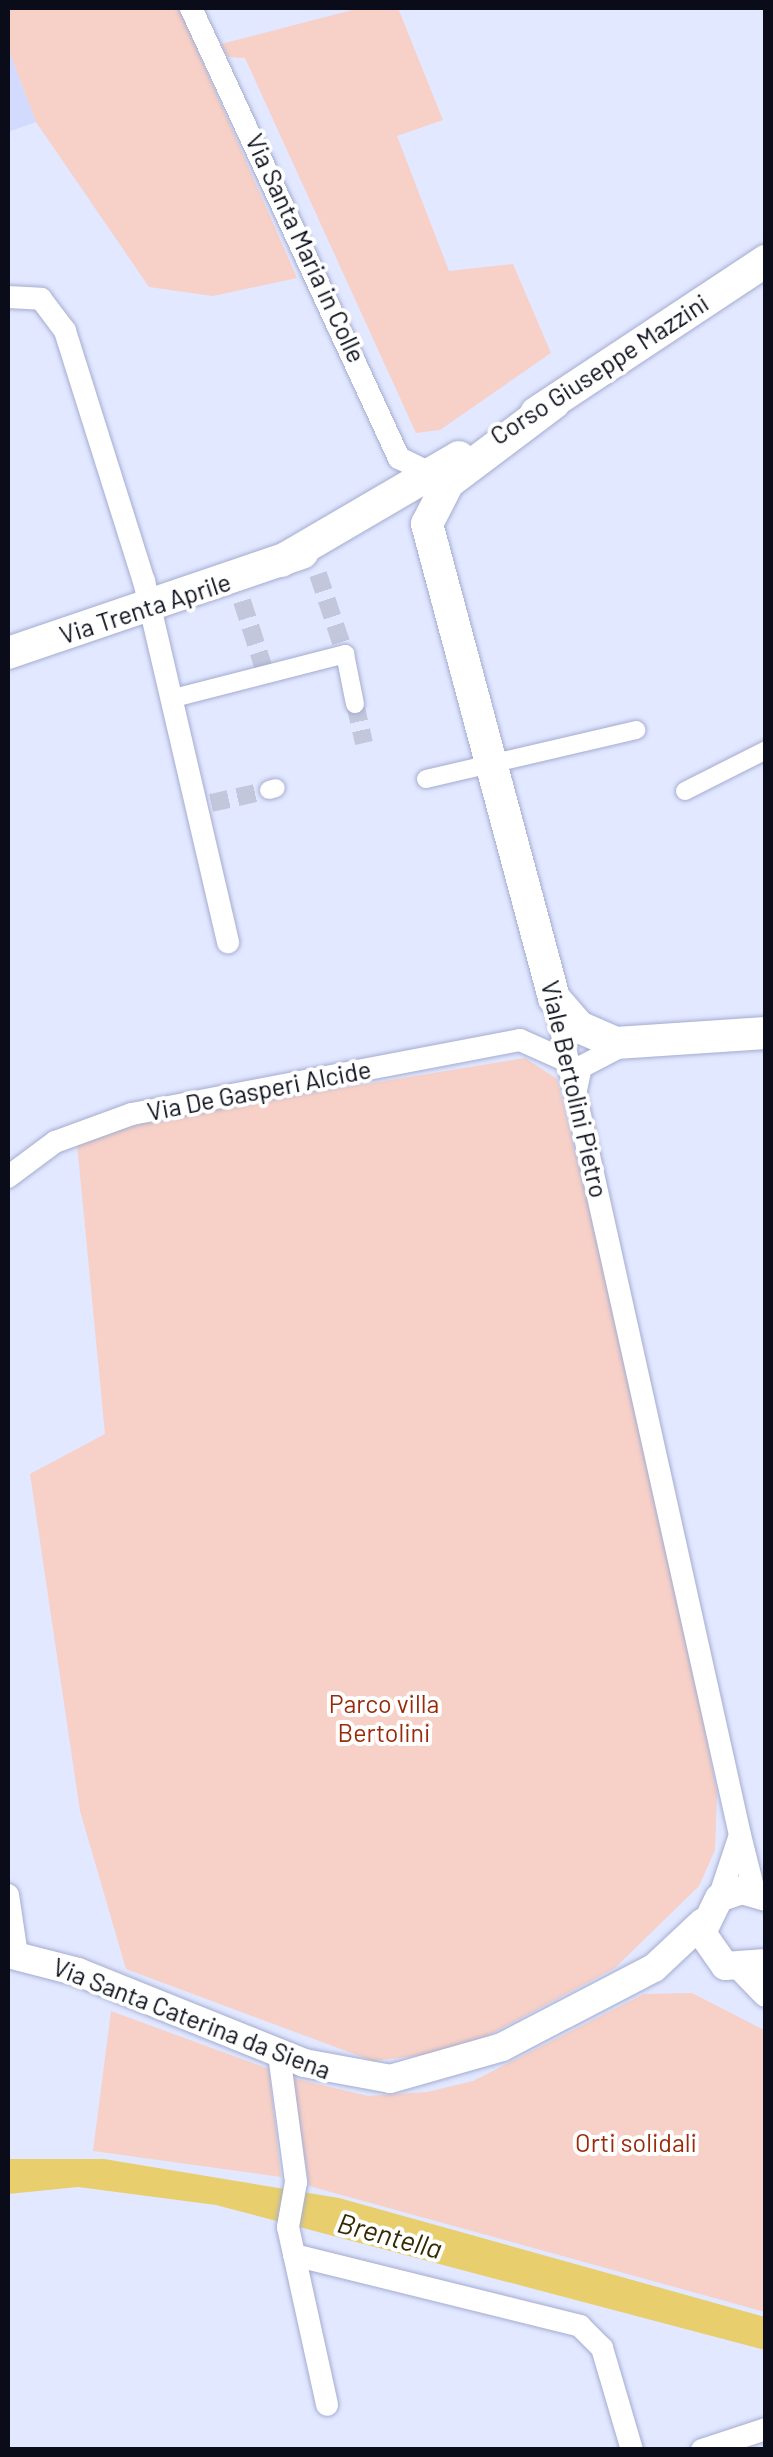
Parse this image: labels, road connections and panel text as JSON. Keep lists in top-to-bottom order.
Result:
{
  "streets": {
    "main road": ["Corso Giuseppe Mazzini", "Via Trenta Aprile", "Viale Bertolini Pietro"],
    "street": ["Via Santa Maria in Colle", "Via De Gasperi Alcide", "Via Santa Caterina da Siena"]
  },
  "crossings": [
    ["Via Santa Maria in Colle", "Corso Giuseppe Mazzini"],
    ["Via Santa Maria in Colle", "Via Trenta Aprile"],
    ["Corso Giuseppe Mazzini", "Via Trenta Aprile"],
    ["Via Trenta Aprile", "Viale Bertolini Pietro"]
  ],
  "water": ["Brentella"],
  "parks": ["Parco villa Bertolini", "Orti solidali"]
}
